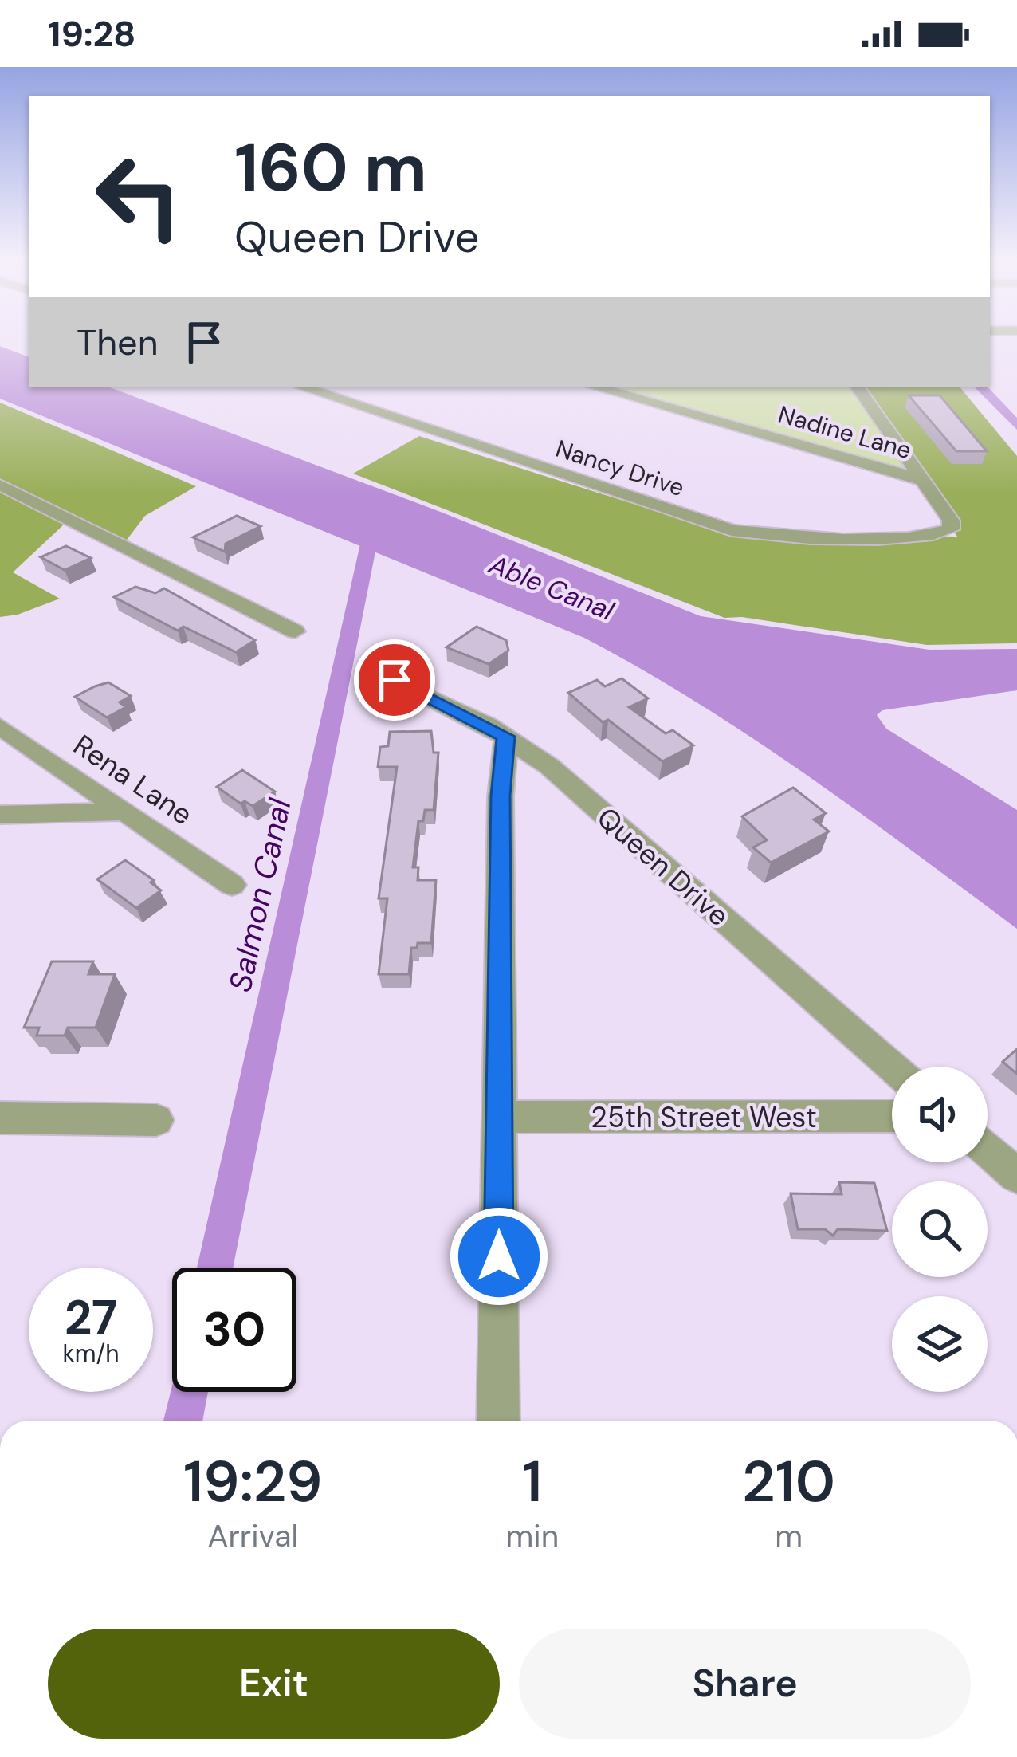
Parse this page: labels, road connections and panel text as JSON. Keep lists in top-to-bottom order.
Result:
{
  "streets": {
    "street": [
      "Nadine Lane",
      "Nancy Drive",
      "Rena Lane",
      "Queen Drive",
      "25th Street West"
    ]
  },
  "crossings": [
    ["Nadine Lane", "Nancy Drive"]
  ],
  "water": ["Able Canal", "Salmon Canal"],
  "page": {
    "status": "19:28",
    "turn": ["160 m", "Queen Drive"],
    "then": "Then",
    "speed": "27 km/h",
    "limit": "30",
    "eta": [
      "19:29",
      "Arrival",
      "1",
      "min",
      "210",
      "m"
    ],
    "buttons": ["Exit", "Share"]
  }
}
